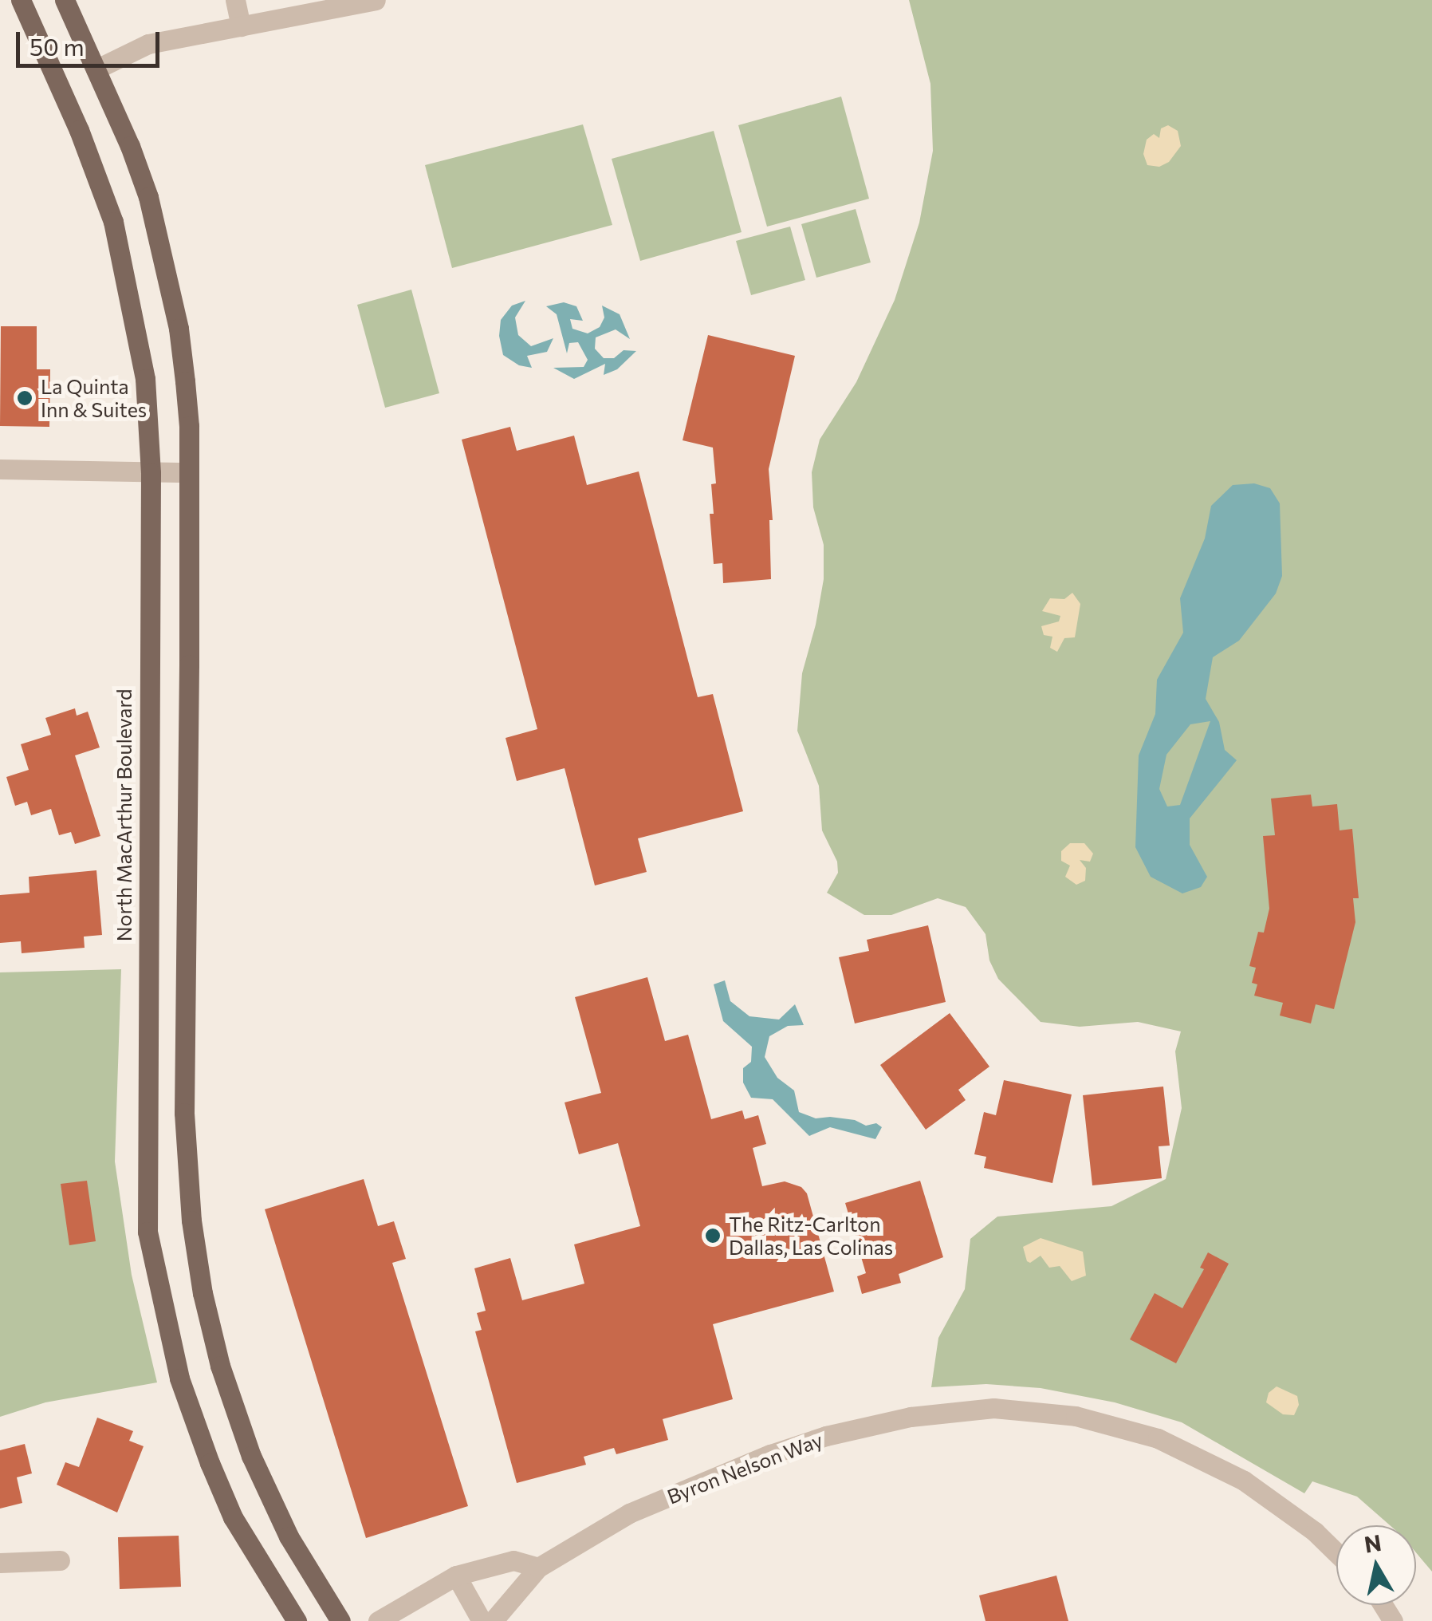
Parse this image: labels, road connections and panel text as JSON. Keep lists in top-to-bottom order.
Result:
{
  "streets": {
    "main road": ["North MacArthur Boulevard"],
    "street": ["Byron Nelson Way"]
  },
  "places": ["La Quinta Inn & Suites", "The Ritz-Carlton Dallas, Las Colinas"],
  "scale_bar": "50 m",
  "north": "top"
}
